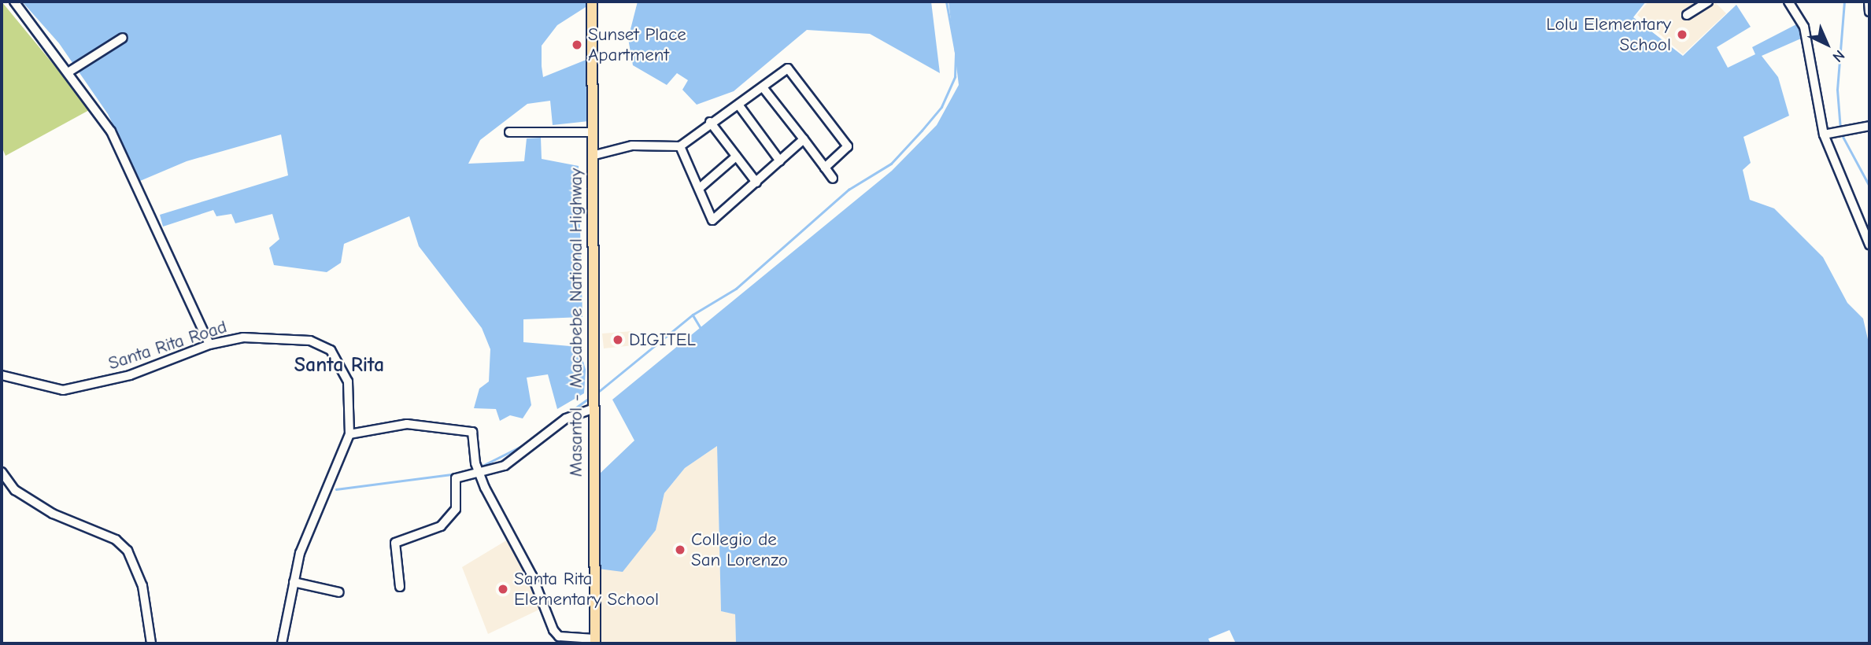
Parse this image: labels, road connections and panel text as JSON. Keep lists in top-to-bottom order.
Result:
{
  "streets": {
    "main road": ["Masantol - Macabebe National Highway"],
    "street": ["Santa Rita Road"]
  },
  "districts": ["Santa Rita"],
  "places": [
    "Lolu Elementary School",
    "Sunset Place Apartment",
    "DIGITEL",
    "Collegio de San Lorenzo",
    "Santa Rita Elementary School"
  ],
  "north": "bottom right"
}
